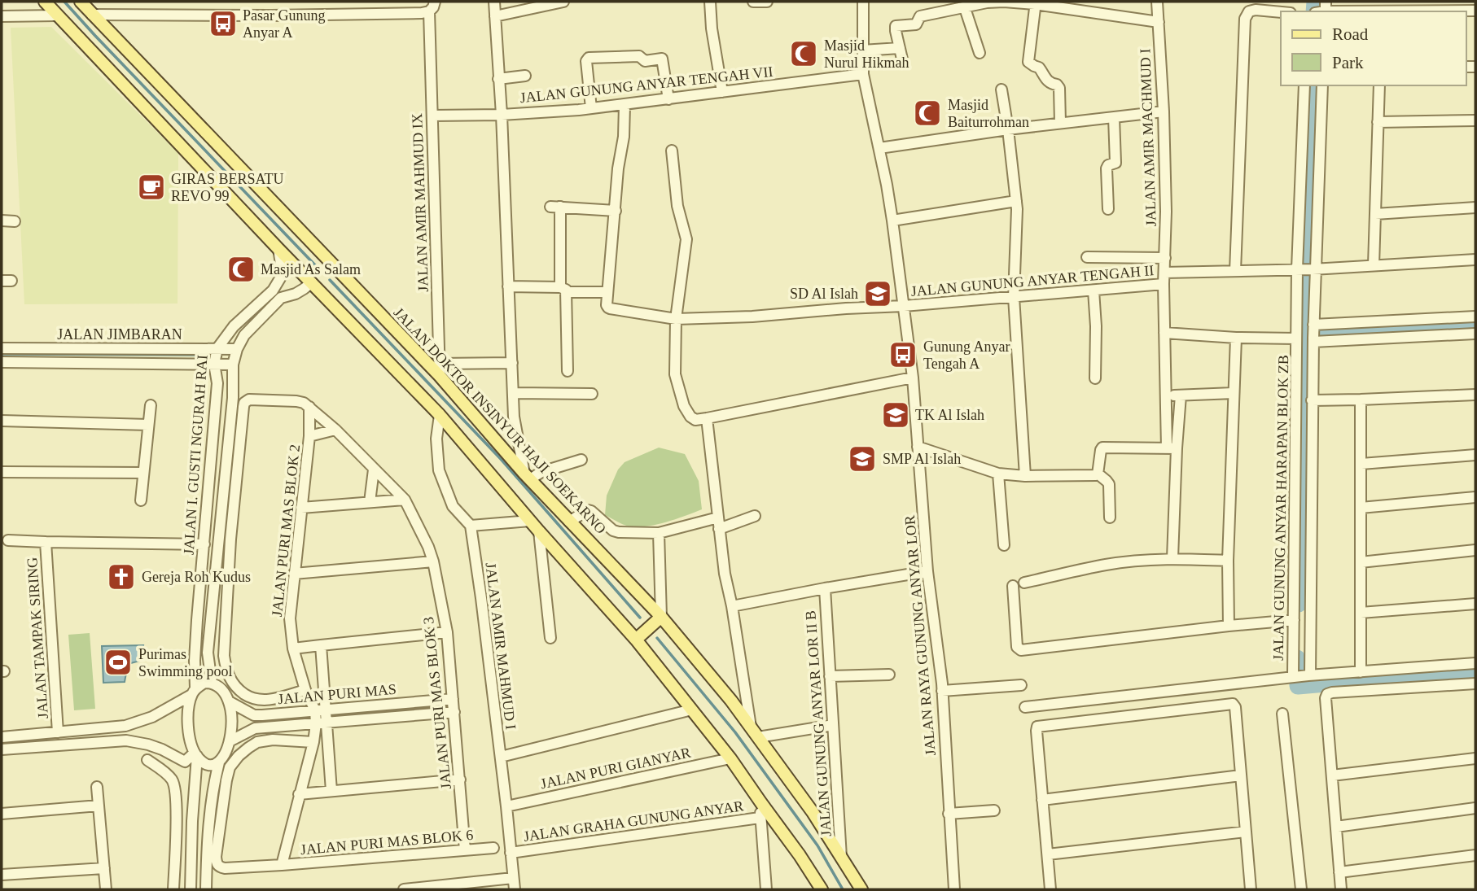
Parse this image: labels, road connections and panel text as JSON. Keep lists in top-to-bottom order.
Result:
{
  "streets": {
    "main road": ["JALAN DOKTOR INSINYUR HAJI SOEKARNO"],
    "street": [
      "JALAN GUNUNG ANYAR TENGAH VII",
      "JALAN AMIR MACHMUD I",
      "JALAN AMIR MAHMUD IX",
      "JALAN GUNUNG ANYAR TENGAH II",
      "JALAN JIMBARAN",
      "JALAN I. GUSTI NGURAH RAI",
      "JALAN GUNUNG ANYAR HARAPAN BLOK ZB",
      "JALAN PURI MAS BLOK 2",
      "JALAN RAYA GUNUNG ANYAR LOR",
      "JALAN TAMPAK SIRING",
      "JALAN AMIR MAHMUD I",
      "JALAN PURI MAS",
      "JALAN PURI MAS BLOK 3",
      "JALAN GUNUNG ANYAR LOR II B",
      "JALAN PURI GIANYAR",
      "JALAN GRAHA GUNUNG ANYAR",
      "JALAN PURI MAS BLOK 6"
    ]
  },
  "crossings": [
    ["JALAN GUNUNG ANYAR TENGAH VII", "JALAN AMIR MAHMUD IX"],
    ["JALAN GUNUNG ANYAR TENGAH VII", "JALAN RAYA GUNUNG ANYAR LOR"],
    ["JALAN AMIR MACHMUD I", "JALAN GUNUNG ANYAR TENGAH II"],
    ["JALAN AMIR MAHMUD IX", "JALAN DOKTOR INSINYUR HAJI SOEKARNO"],
    ["JALAN GUNUNG ANYAR TENGAH II", "JALAN RAYA GUNUNG ANYAR LOR"],
    ["JALAN JIMBARAN", "JALAN I. GUSTI NGURAH RAI"],
    ["JALAN DOKTOR INSINYUR HAJI SOEKARNO", "JALAN GUNUNG ANYAR LOR II B"],
    ["JALAN I. GUSTI NGURAH RAI", "JALAN TAMPAK SIRING"],
    ["JALAN PURI MAS BLOK 2", "JALAN PURI MAS"],
    ["JALAN PURI MAS BLOK 2", "JALAN PURI MAS BLOK 3"],
    ["JALAN PURI MAS BLOK 2", "JALAN PURI MAS BLOK 6"],
    ["JALAN AMIR MAHMUD I", "JALAN PURI GIANYAR"],
    ["JALAN AMIR MAHMUD I", "JALAN GRAHA GUNUNG ANYAR"],
    ["JALAN PURI MAS", "JALAN PURI MAS BLOK 3"],
    ["JALAN PURI MAS BLOK 3", "JALAN PURI MAS BLOK 6"]
  ],
  "places": {
    "bus stop": ["Pasar Gunung Anyar A", "Gunung Anyar Tengah A"],
    "mosque": ["Masjid Nurul Hikmah", "Masjid Baiturrohman", "Masjid As Salam"],
    "cafe": ["GIRAS BERSATU REVO 99"],
    "school or university": ["SD Al Islah", "TK Al Islah", "SMP Al Islah"],
    "church": ["Gereja Roh Kudus"],
    "sports": ["Purimas Swimming pool"]
  },
  "legend": ["Road", "Park"]
}
